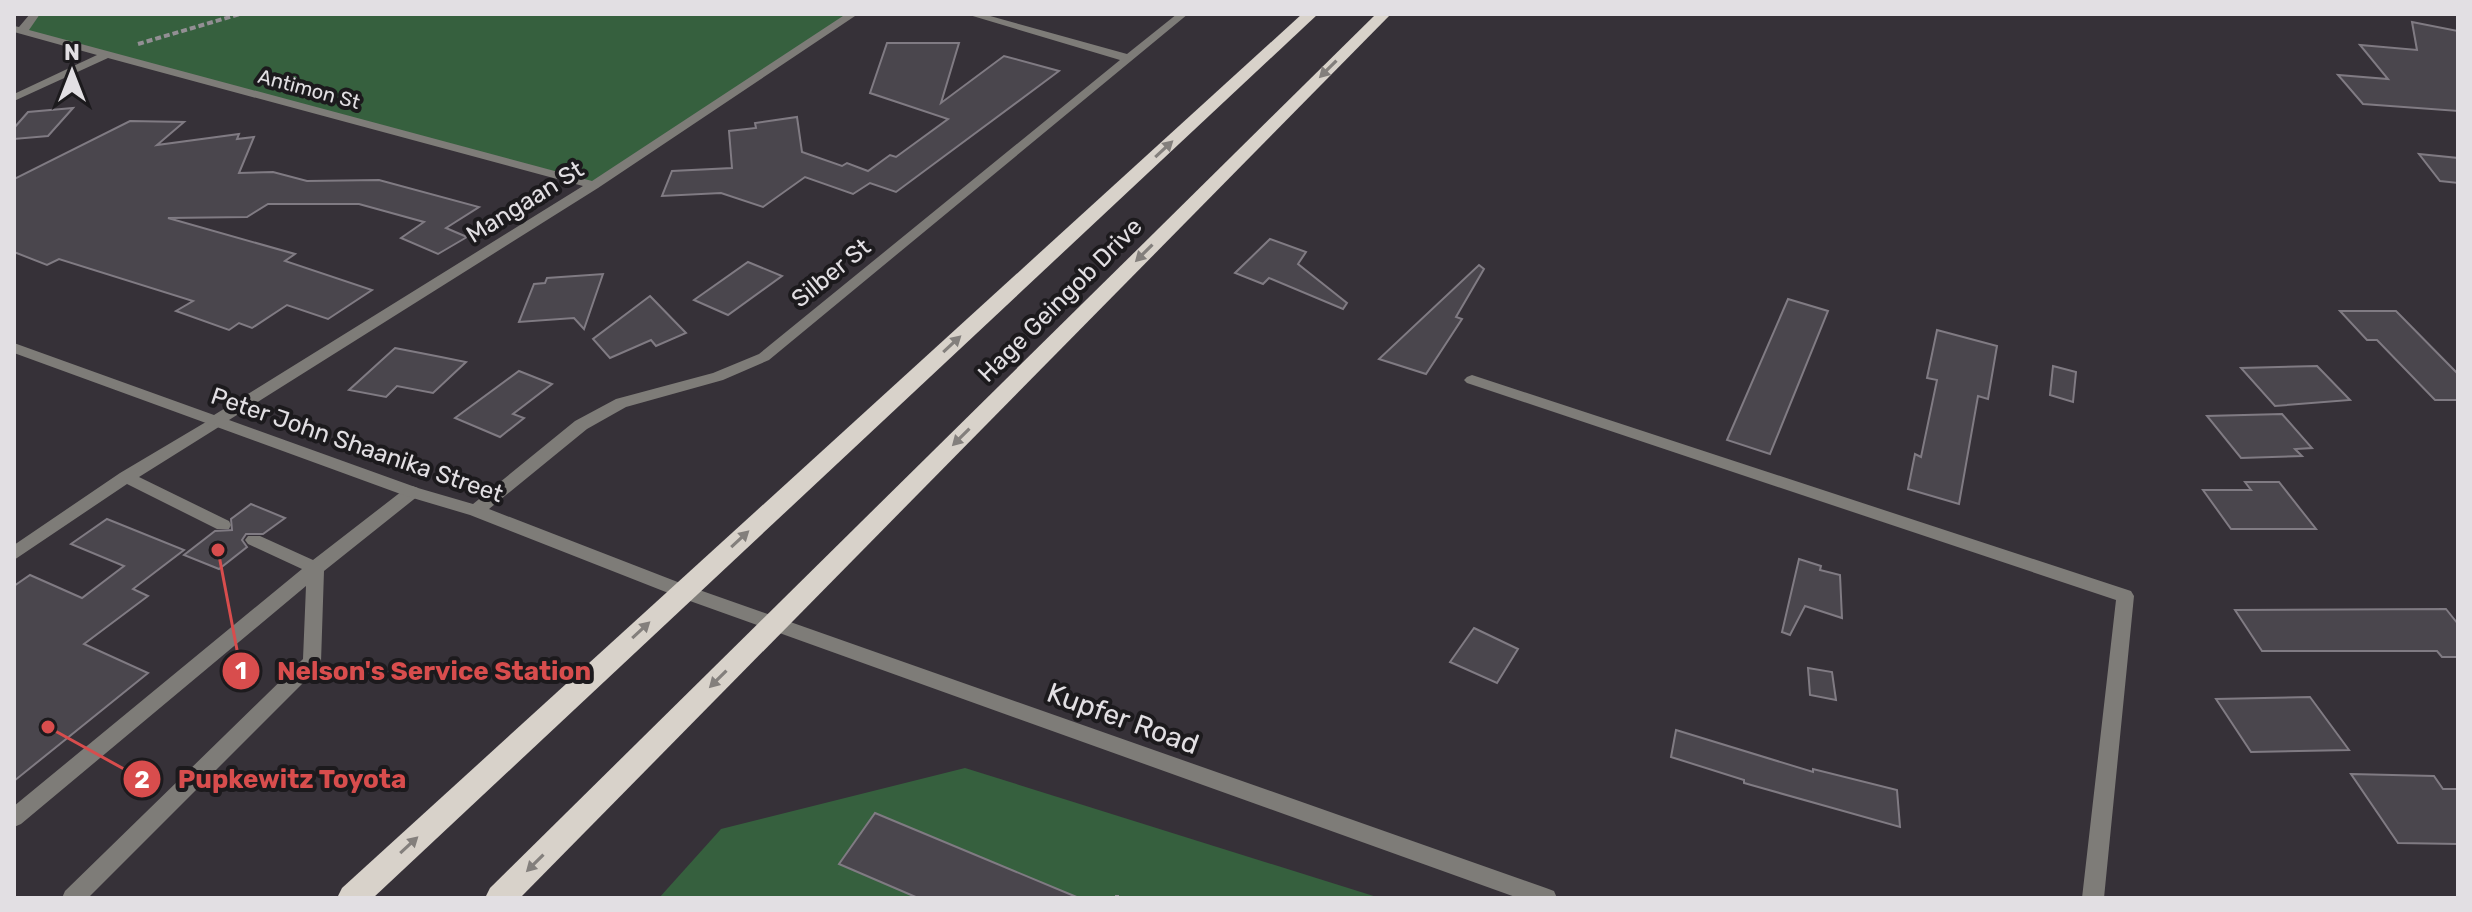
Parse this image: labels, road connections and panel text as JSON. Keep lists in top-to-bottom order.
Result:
{
  "streets": {
    "highway": ["Hage Geingob Drive"],
    "street": [
      "Antimon St",
      "Mangaan St",
      "Silber St",
      "Peter John Shaanika Street",
      "Kupfer Road"
    ]
  },
  "crossings": [
    ["Antimon St", "Mangaan St"],
    ["Mangaan St", "Peter John Shaanika Street"],
    ["Silber St", "Peter John Shaanika Street"],
    ["Hage Geingob Drive", "Peter John Shaanika Street"],
    ["Hage Geingob Drive", "Kupfer Road"],
    ["Peter John Shaanika Street", "Kupfer Road"]
  ],
  "places": ["Nelson's Service Station", "Pupkewitz Toyota"],
  "north": "top"
}
